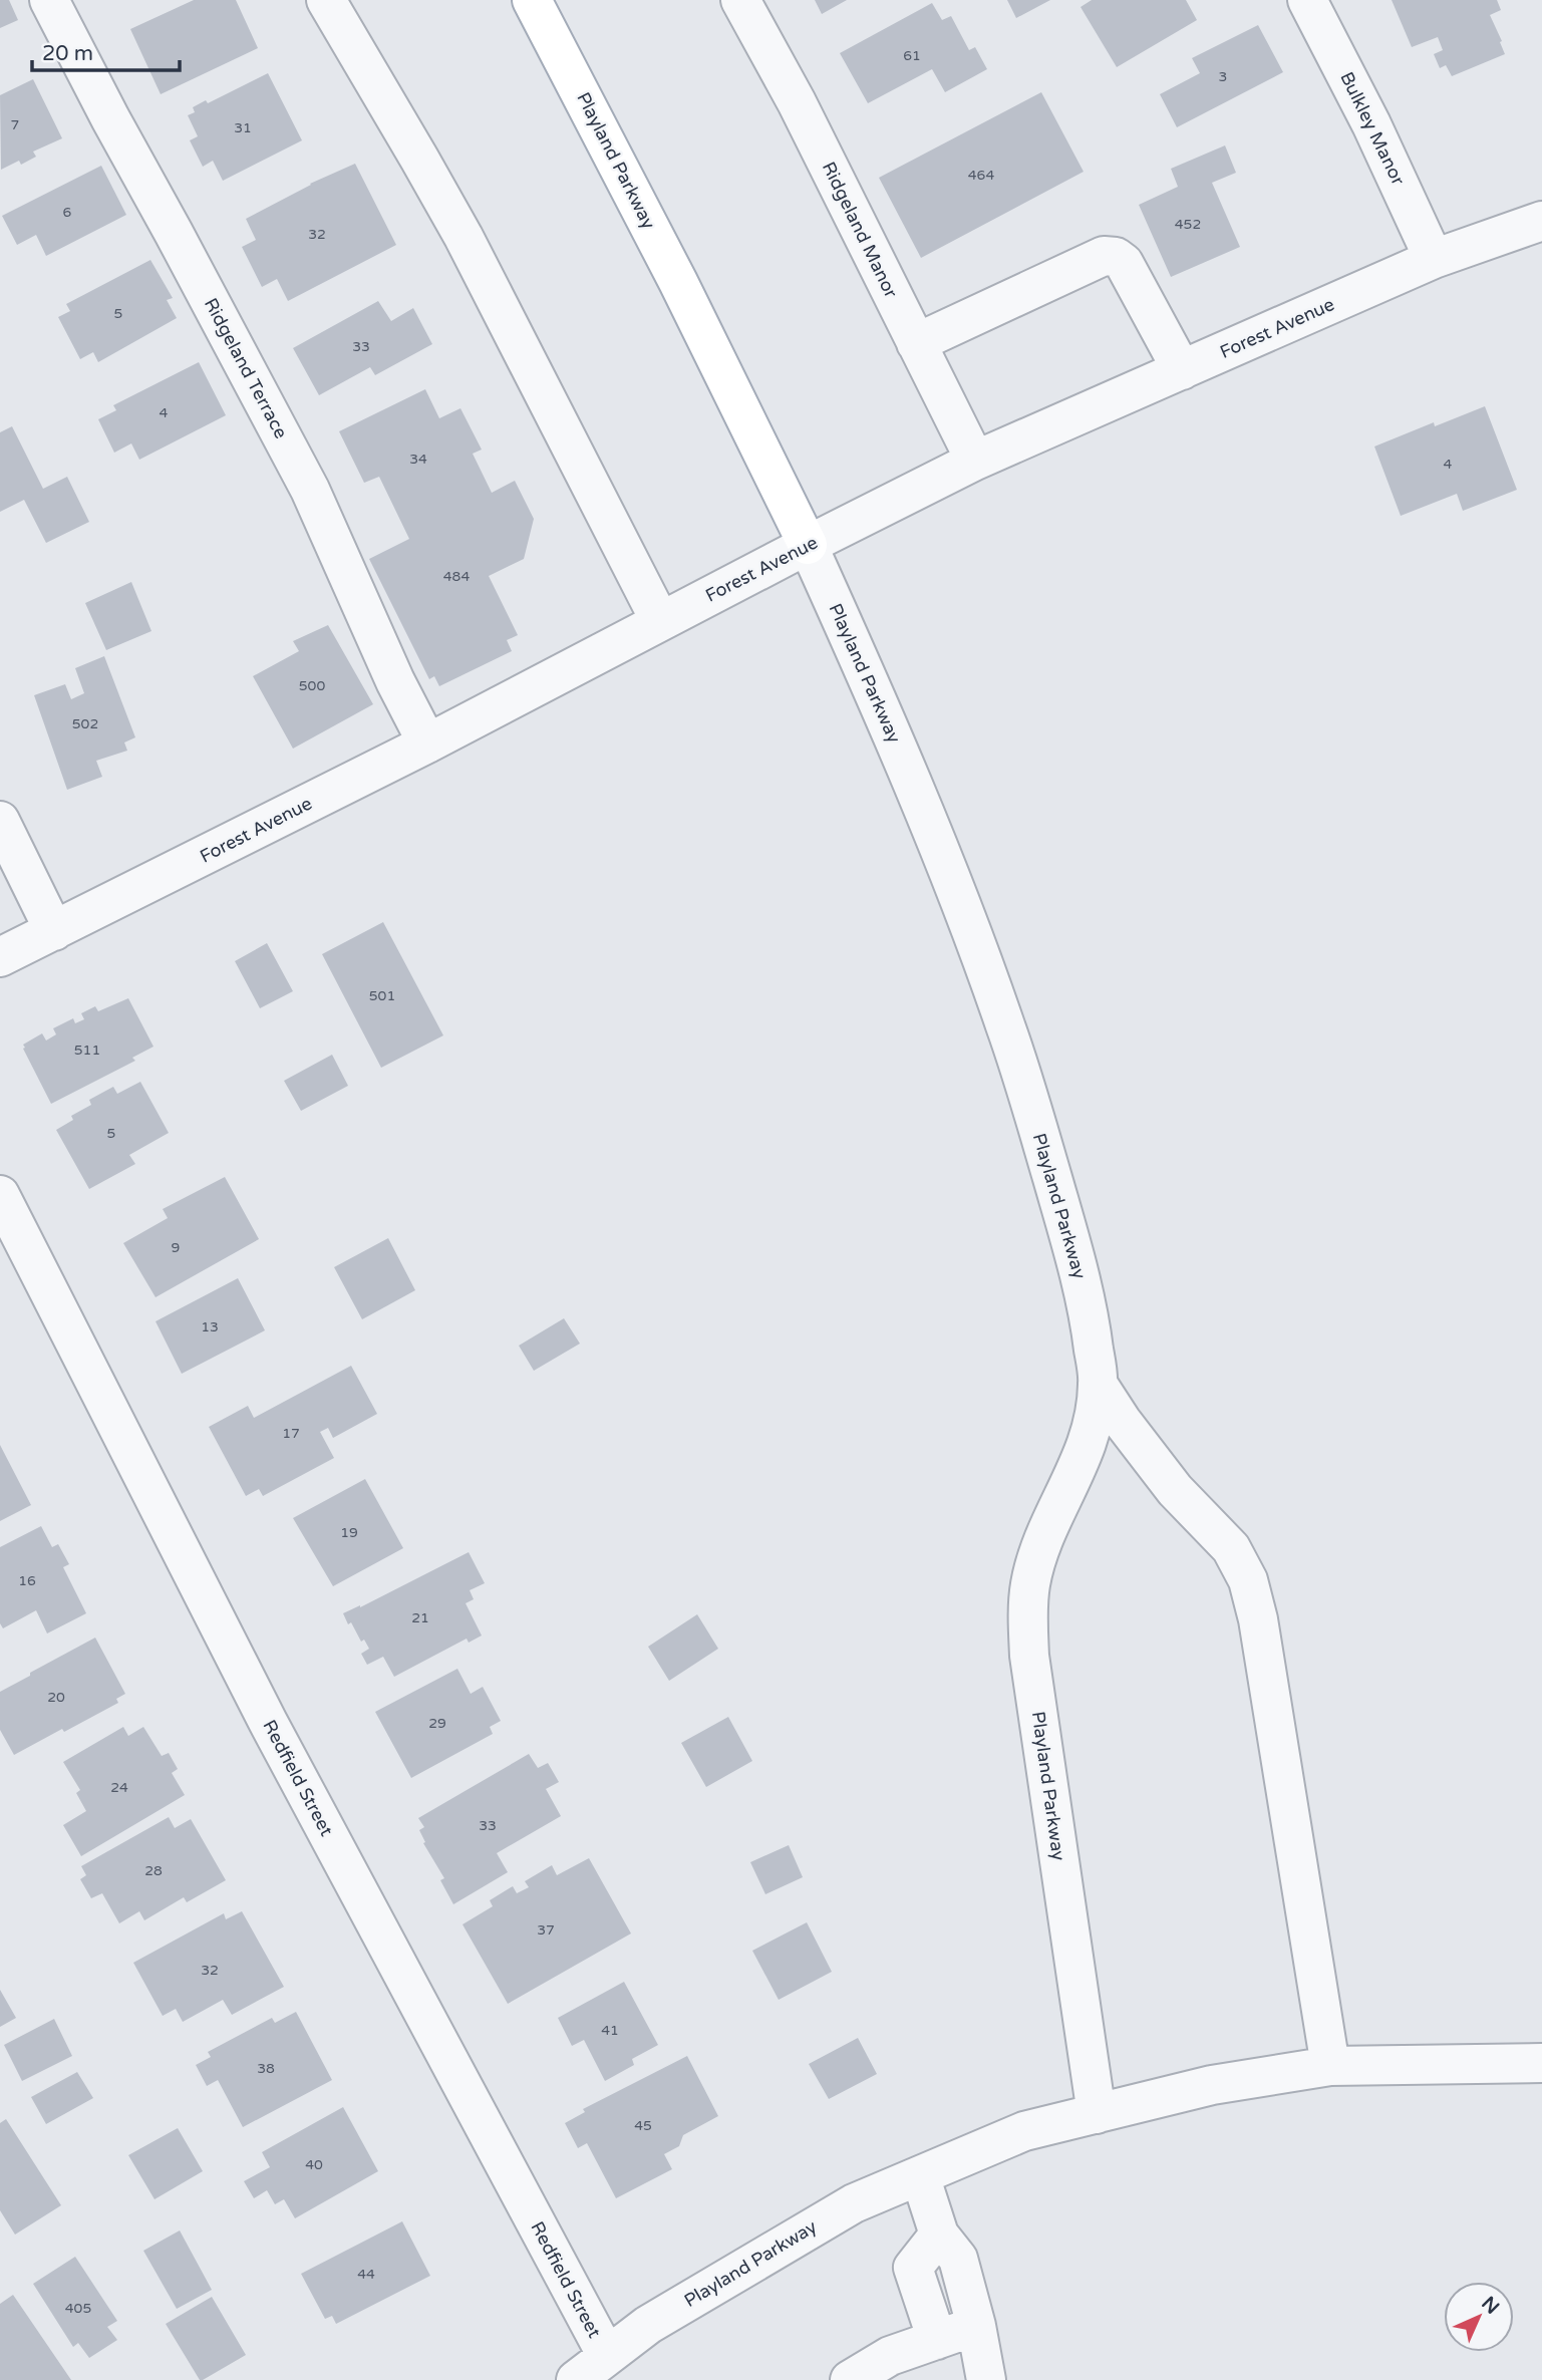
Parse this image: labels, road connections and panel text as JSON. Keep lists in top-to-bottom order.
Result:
{
  "streets": {
    "main road": ["Playland Parkway"],
    "street": [
      "Bulkley Manor",
      "Ridgeland Manor",
      "Forest Avenue",
      "Ridgeland Terrace",
      "Redfield Street"
    ]
  },
  "crossings": [
    ["Bulkley Manor", "Forest Avenue"],
    ["Playland Parkway", "Forest Avenue"],
    ["Playland Parkway", "Redfield Street"],
    ["Ridgeland Manor", "Forest Avenue"],
    ["Forest Avenue", "Ridgeland Terrace"]
  ],
  "house_numbers": [
    "61",
    "3",
    "7",
    "31",
    "464",
    "6",
    "452",
    "32",
    "5",
    "33",
    "4",
    "34",
    "4",
    "484",
    "500",
    "502",
    "501",
    "511",
    "5",
    "9",
    "13",
    "17",
    "19",
    "16",
    "21",
    "20",
    "29",
    "24",
    "33",
    "28",
    "37",
    "32",
    "41",
    "38",
    "45",
    "40",
    "44",
    "405"
  ],
  "scale_bar": "20 m",
  "north": "top right"
}
